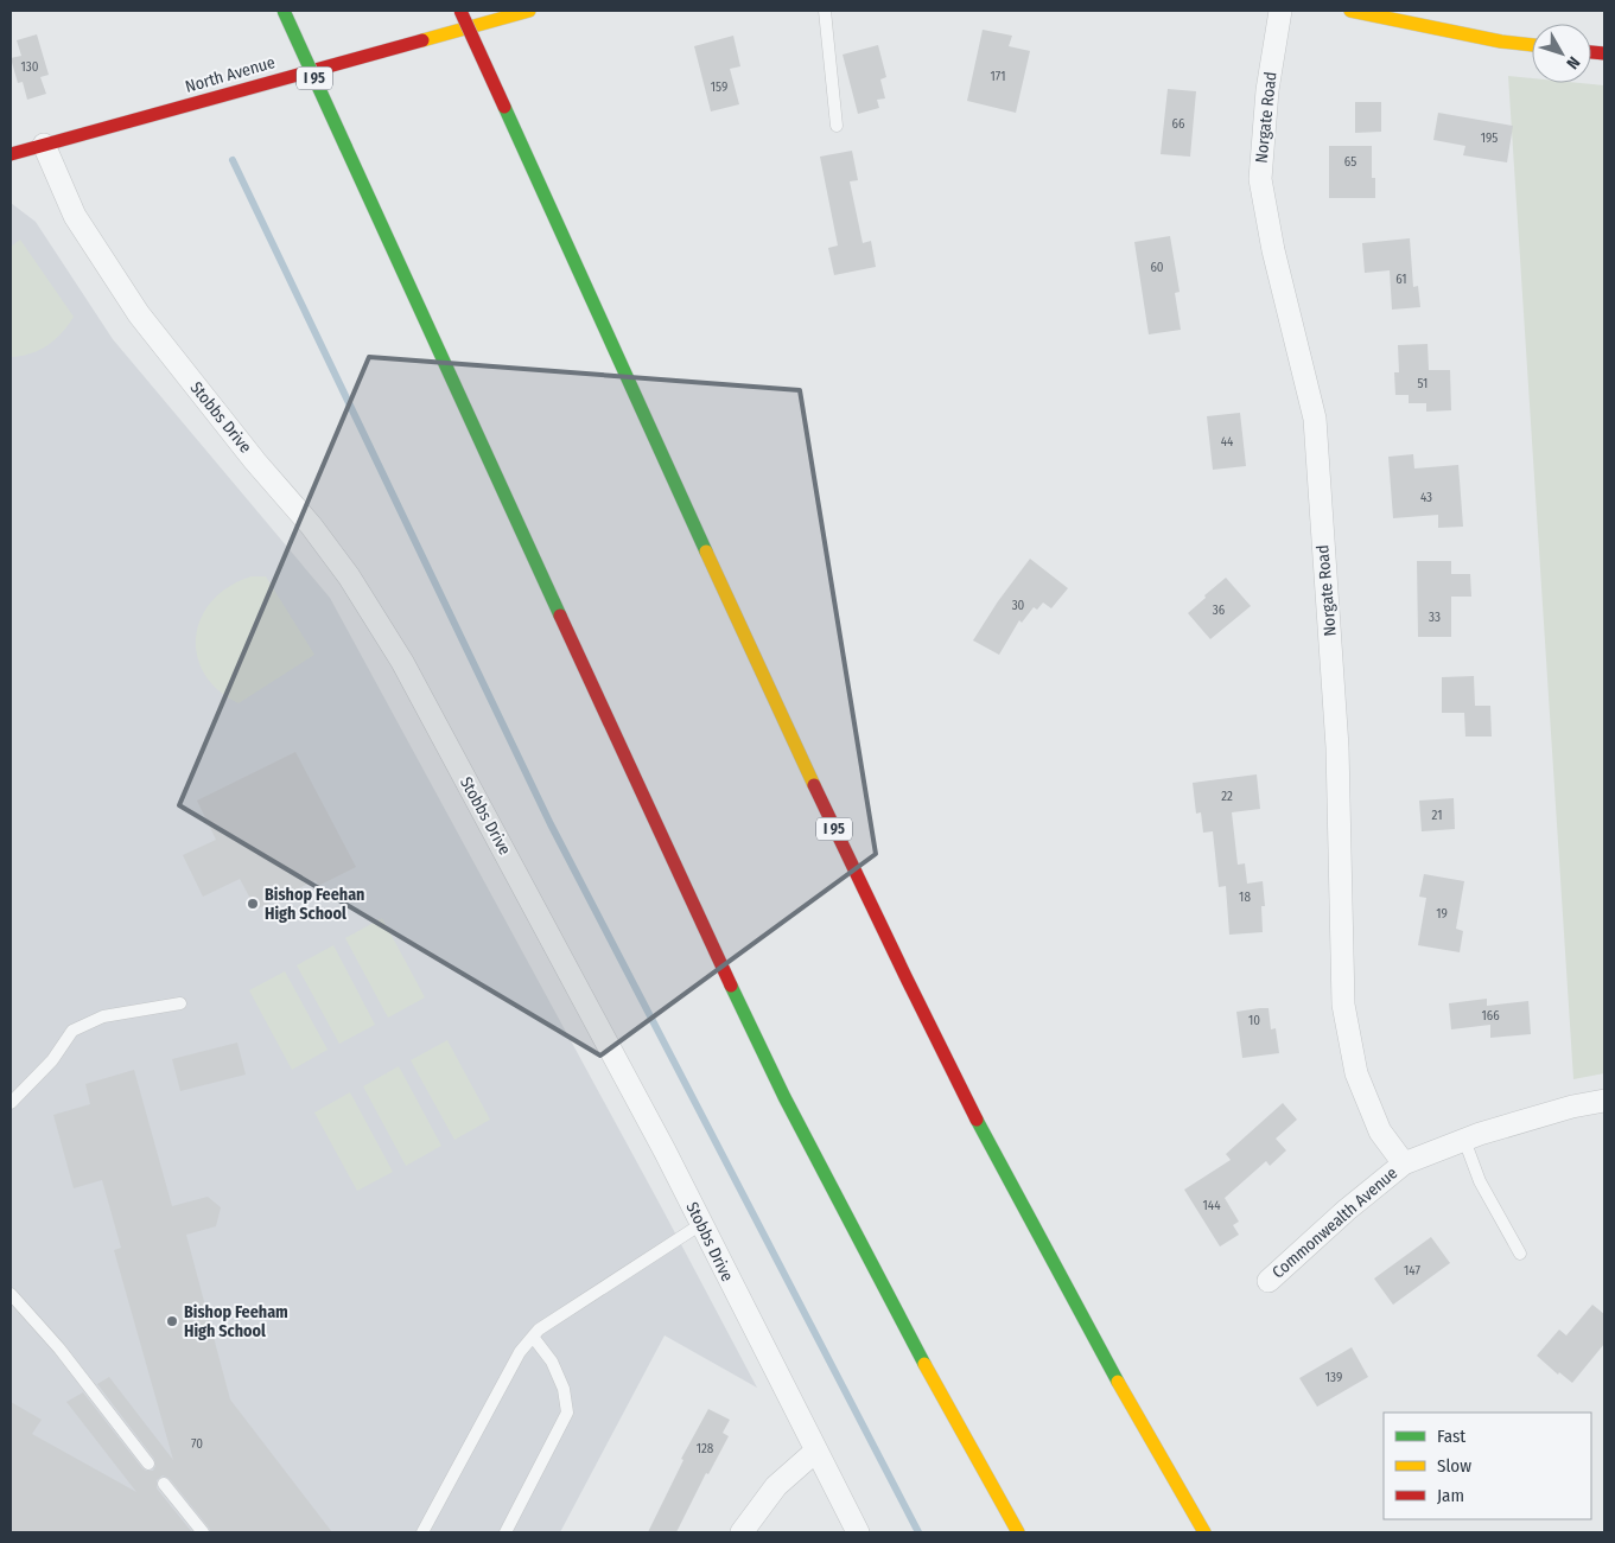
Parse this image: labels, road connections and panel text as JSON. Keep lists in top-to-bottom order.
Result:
{
  "streets": {
    "main road": ["North Avenue", "I 95"],
    "street": ["Norgate Road", "Stobbs Drive", "Commonwealth Avenue"]
  },
  "crossings": [
    ["North Avenue", "Stobbs Drive"],
    ["Norgate Road", "Commonwealth Avenue"]
  ],
  "places": ["Bishop Feehan High School", "Bishop Feeham High School"],
  "house_numbers": [
    "130",
    "171",
    "159",
    "66",
    "195",
    "65",
    "60",
    "61",
    "51",
    "44",
    "43",
    "30",
    "36",
    "33",
    "22",
    "21",
    "18",
    "19",
    "166",
    "10",
    "144",
    "147",
    "139",
    "70",
    "128"
  ],
  "legend": ["Fast", "Slow", "Jam"],
  "north": "bottom right"
}
